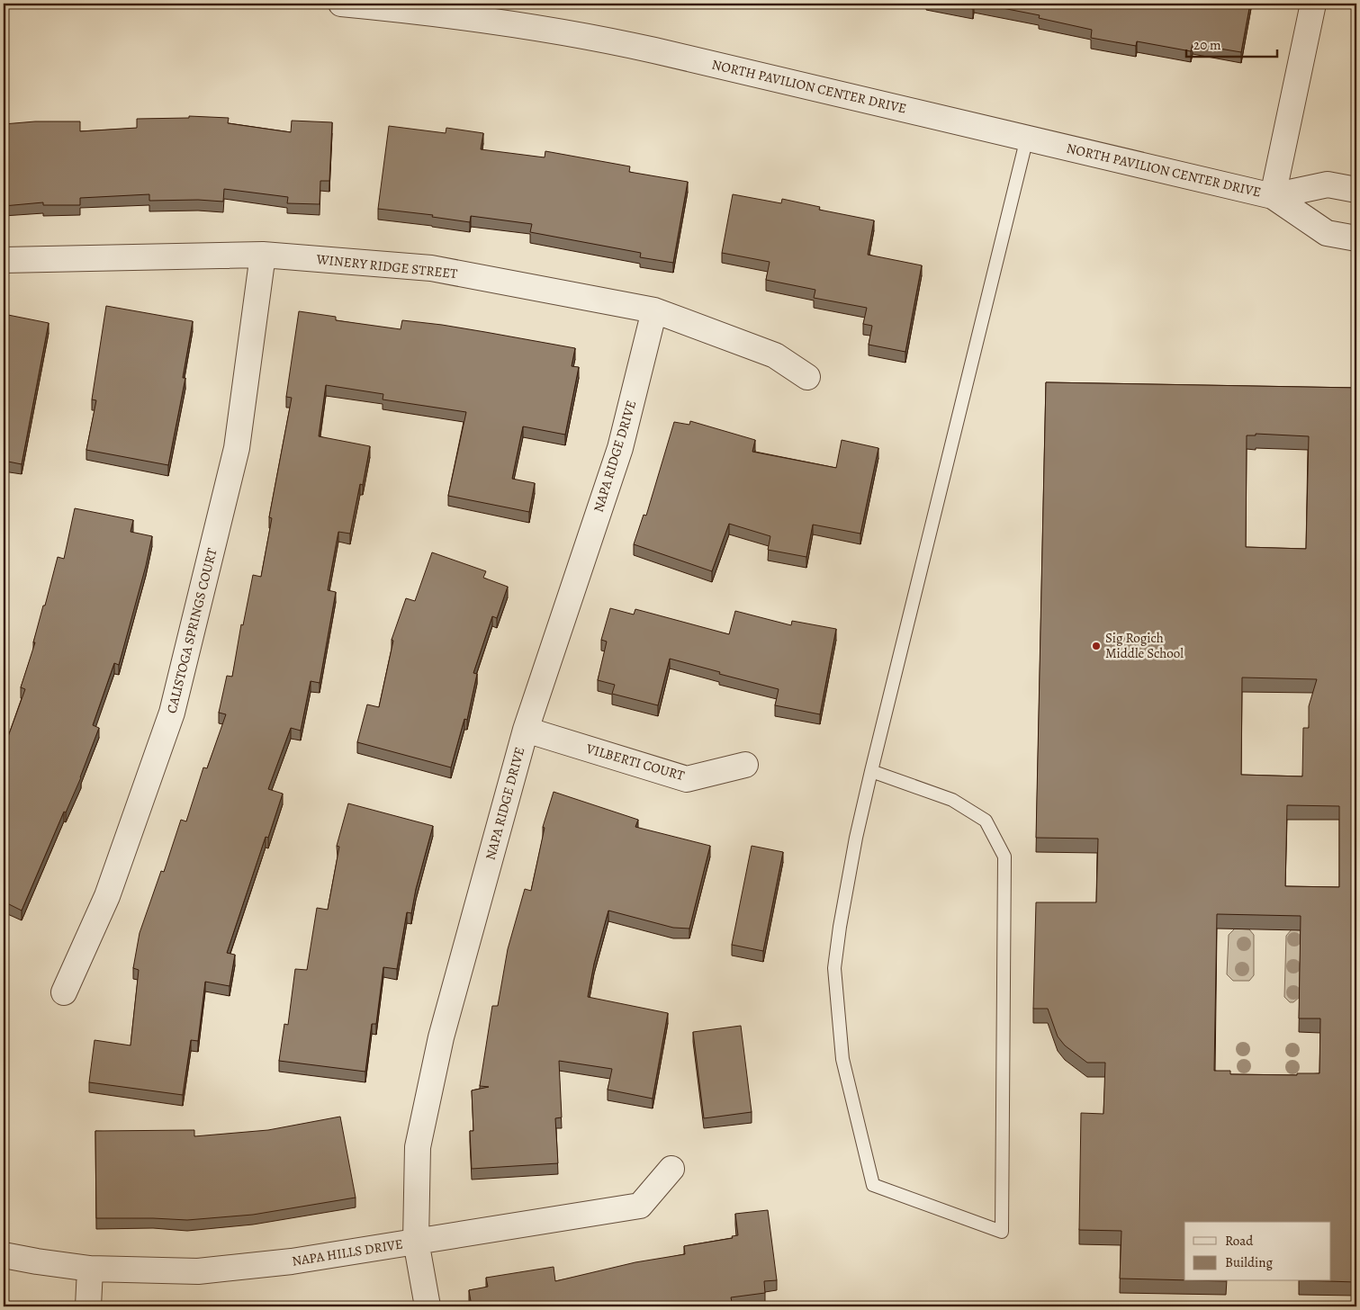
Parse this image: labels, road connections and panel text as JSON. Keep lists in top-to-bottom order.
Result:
{
  "streets": {
    "street": [
      "NORTH PAVILION CENTER DRIVE",
      "WINERY RIDGE STREET",
      "NAPA RIDGE DRIVE",
      "CALISTOGA SPRINGS COURT",
      "VILBERTI COURT",
      "NAPA HILLS DRIVE"
    ]
  },
  "crossings": [
    ["WINERY RIDGE STREET", "NAPA RIDGE DRIVE"],
    ["WINERY RIDGE STREET", "CALISTOGA SPRINGS COURT"],
    ["NAPA RIDGE DRIVE", "VILBERTI COURT"],
    ["NAPA RIDGE DRIVE", "NAPA HILLS DRIVE"]
  ],
  "places": ["Sig Rogich Middle School"],
  "legend": ["Road", "Building"],
  "scale_bar": "20 m"
}
